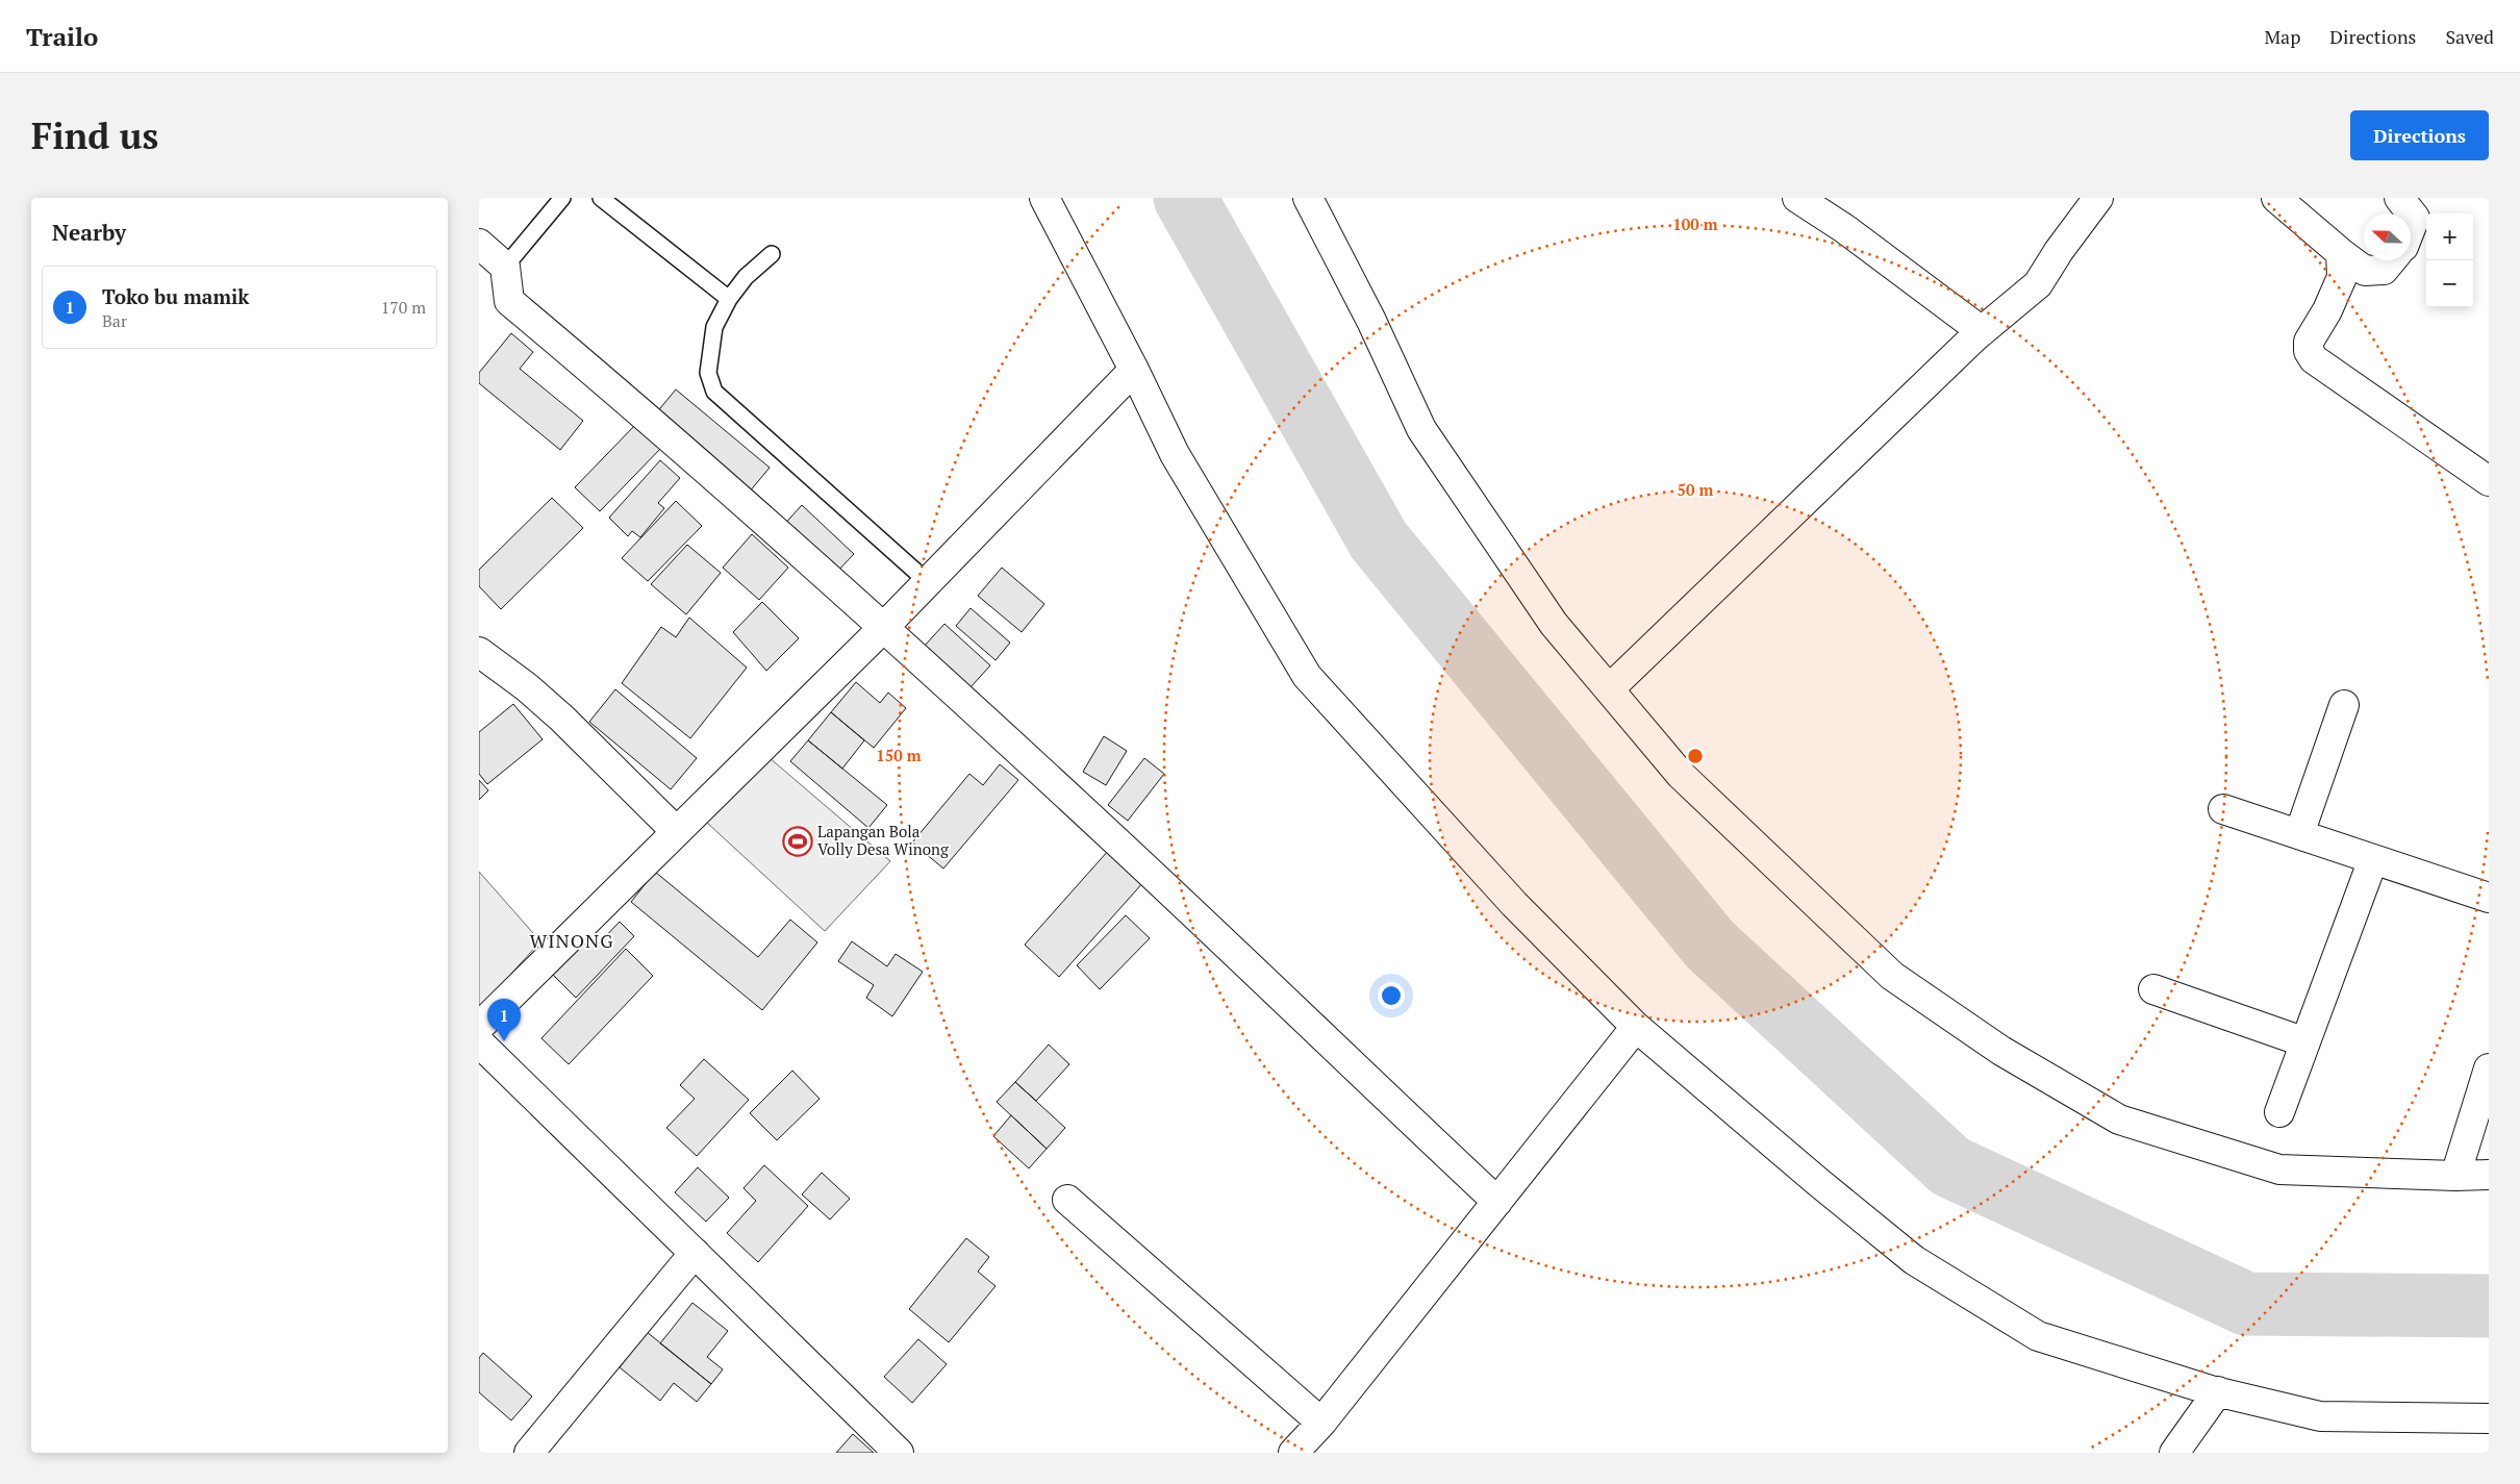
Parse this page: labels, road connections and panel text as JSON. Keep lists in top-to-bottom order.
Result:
{
  "districts": ["WINONG"],
  "places": {
    "sports": ["Lapangan Bola Volly Desa Winong"]
  },
  "north": "left",
  "page": {
    "header": "Trailo",
    "nav": ["Map", "Directions", "Saved"],
    "buttons": "Directions",
    "title": "Find us",
    "heading": "Nearby",
    "map_buttons": ["+", "−"],
    "list": [
      {
        "mark": "1",
        "name": "Toko bu mamik",
        "note": "Bar",
        "value": "170 m"
      }
    ],
    "pins": "1"
  },
  "rings": ["100 m", "50 m", "150 m"]
}
